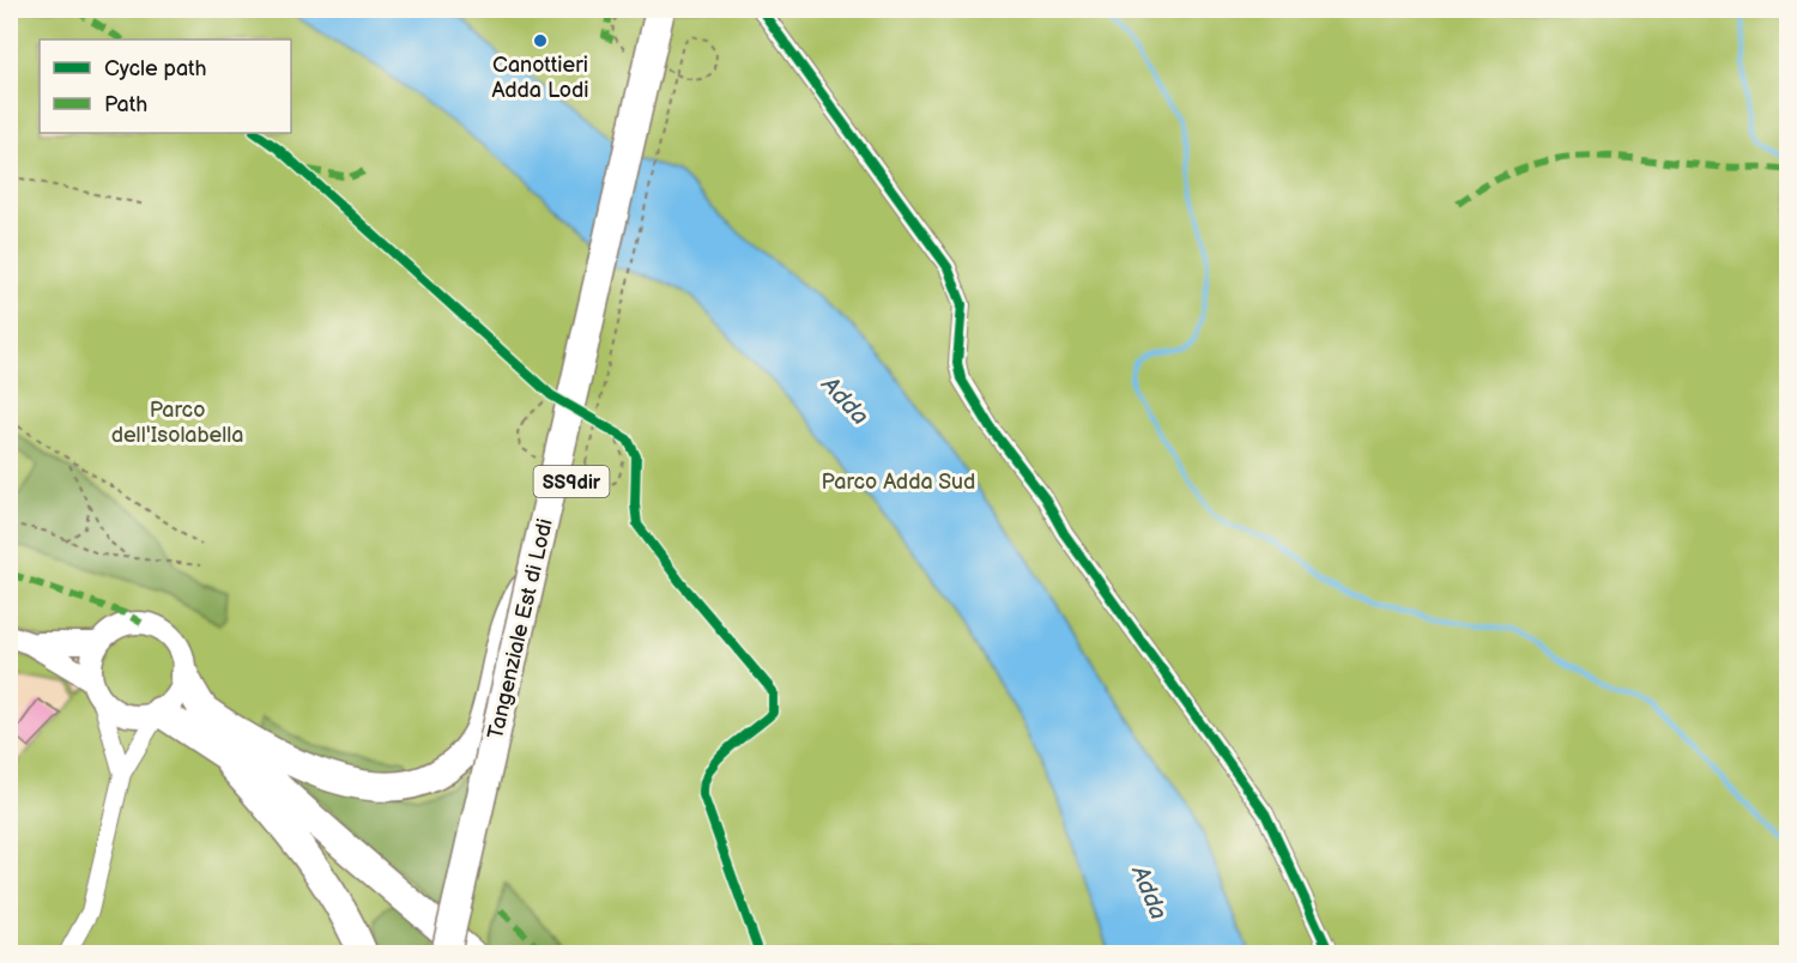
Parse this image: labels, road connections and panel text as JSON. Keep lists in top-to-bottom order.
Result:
{
  "streets": {
    "highway": ["SS9dir", "Tangenziale Est di Lodi"]
  },
  "water": ["Adda"],
  "parks": ["Parco dell'Isolabella", "Parco Adda Sud"],
  "places": ["Canottieri Adda Lodi"],
  "legend": ["Cycle path", "Path"]
}
